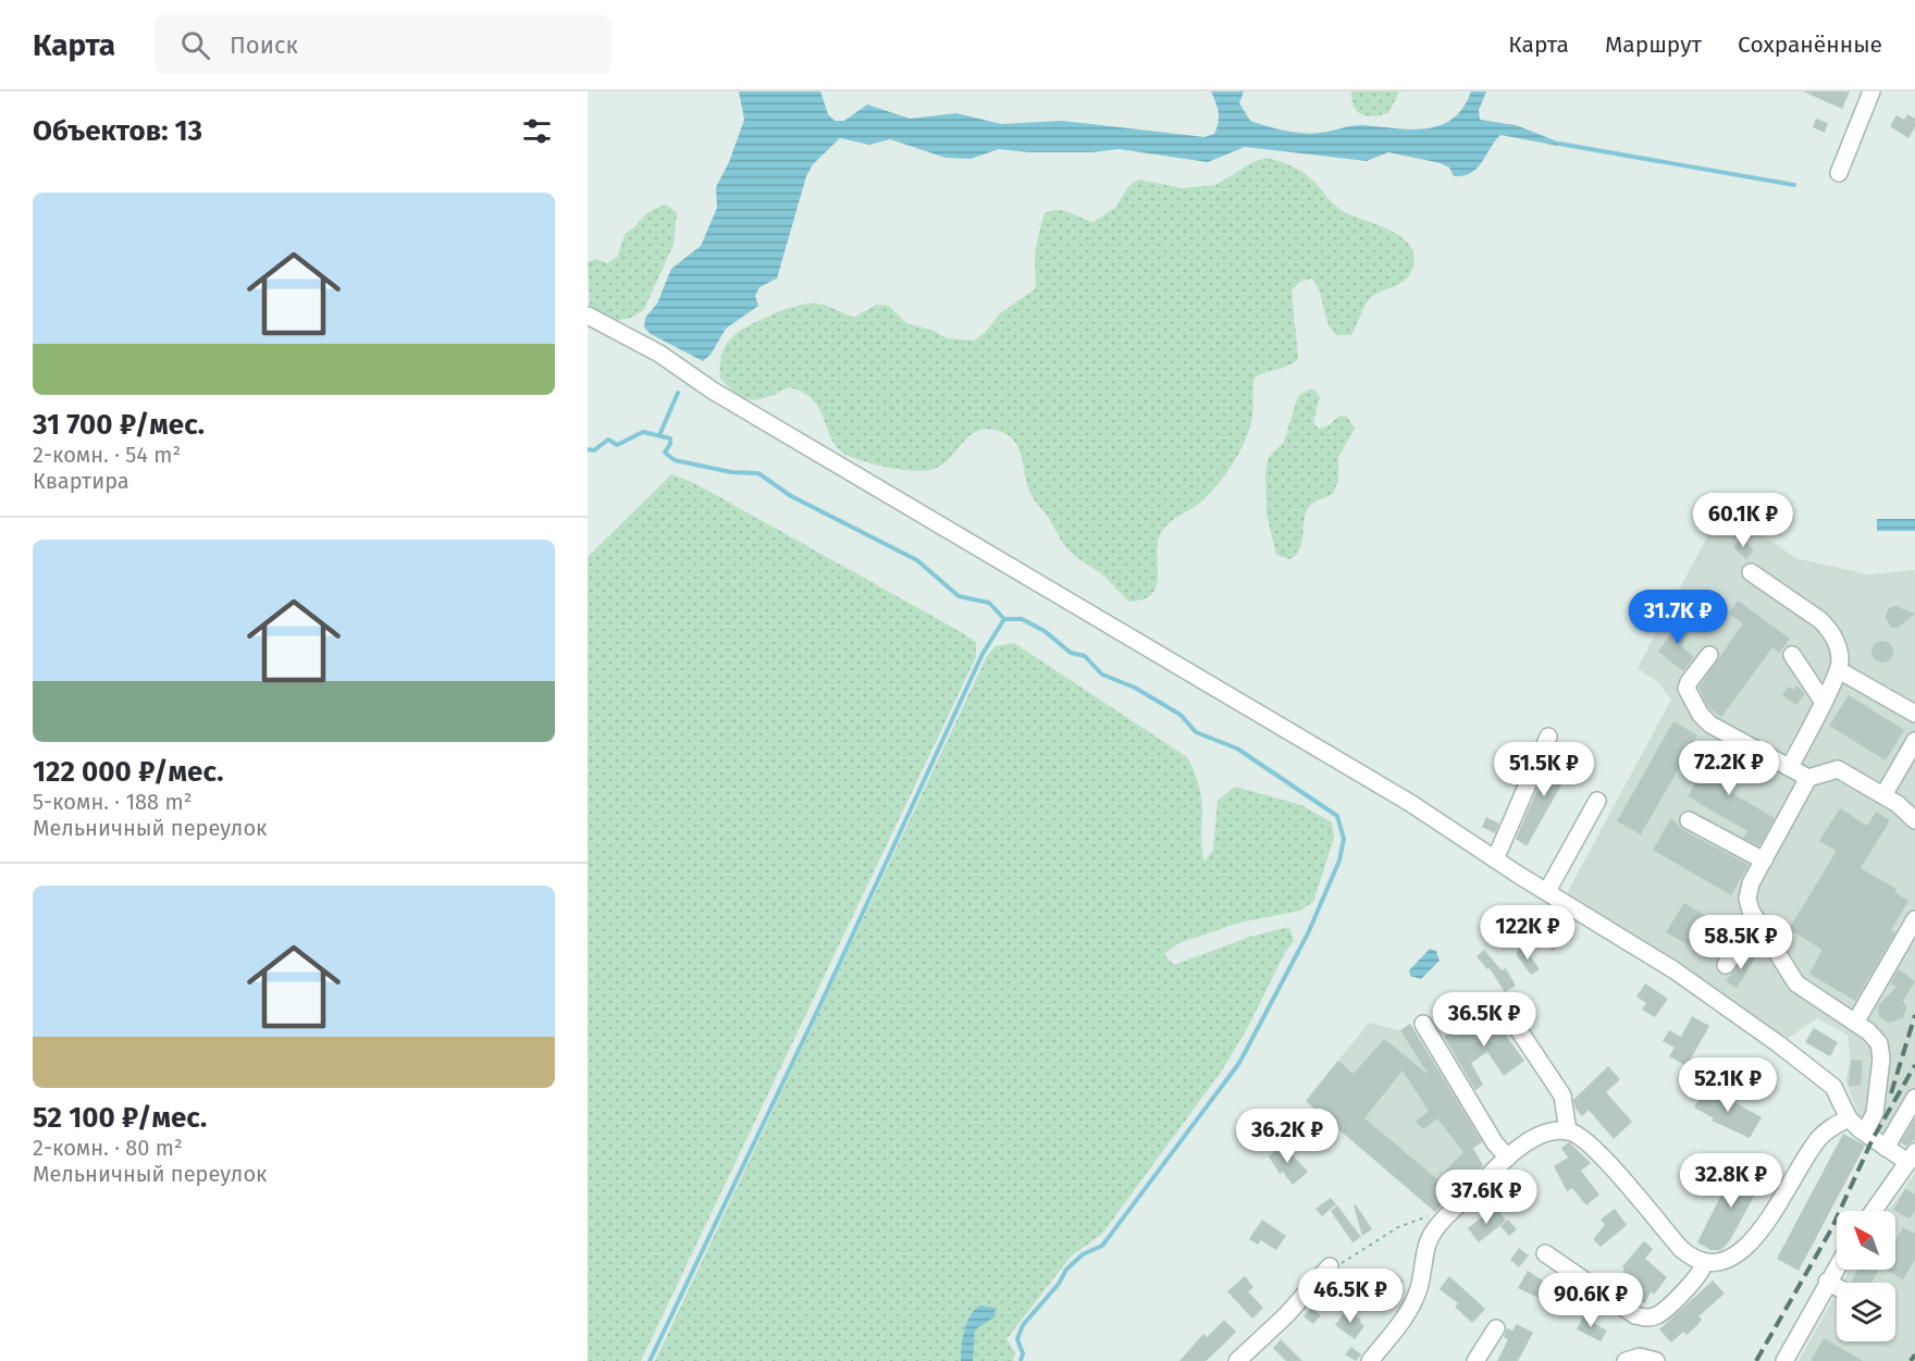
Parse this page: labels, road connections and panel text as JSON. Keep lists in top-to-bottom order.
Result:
{
  "north": "top left",
  "page": {
    "header": "Карта",
    "search": "Поиск",
    "nav": ["Карта", "Маршрут", "Сохранённые"],
    "heading": "Объектов: 13",
    "list": [
      {
        "name": "31 700 ₽/мес.",
        "note": "2-комн. · 54 m² · Квартира"
      },
      {
        "name": "122 000 ₽/мес.",
        "note": "5-комн. · 188 m² · Мельничный переулок"
      },
      {
        "name": "52 100 ₽/мес.",
        "note": "2-комн. · 80 m² · Мельничный переулок"
      }
    ],
    "price": [
      "60.1K ₽",
      "31.7K ₽",
      "72.2K ₽",
      "51.5K ₽",
      "122K ₽",
      "58.5K ₽",
      "36.5K ₽",
      "52.1K ₽",
      "36.2K ₽",
      "32.8K ₽",
      "37.6K ₽",
      "46.5K ₽",
      "90.6K ₽"
    ]
  }
}
